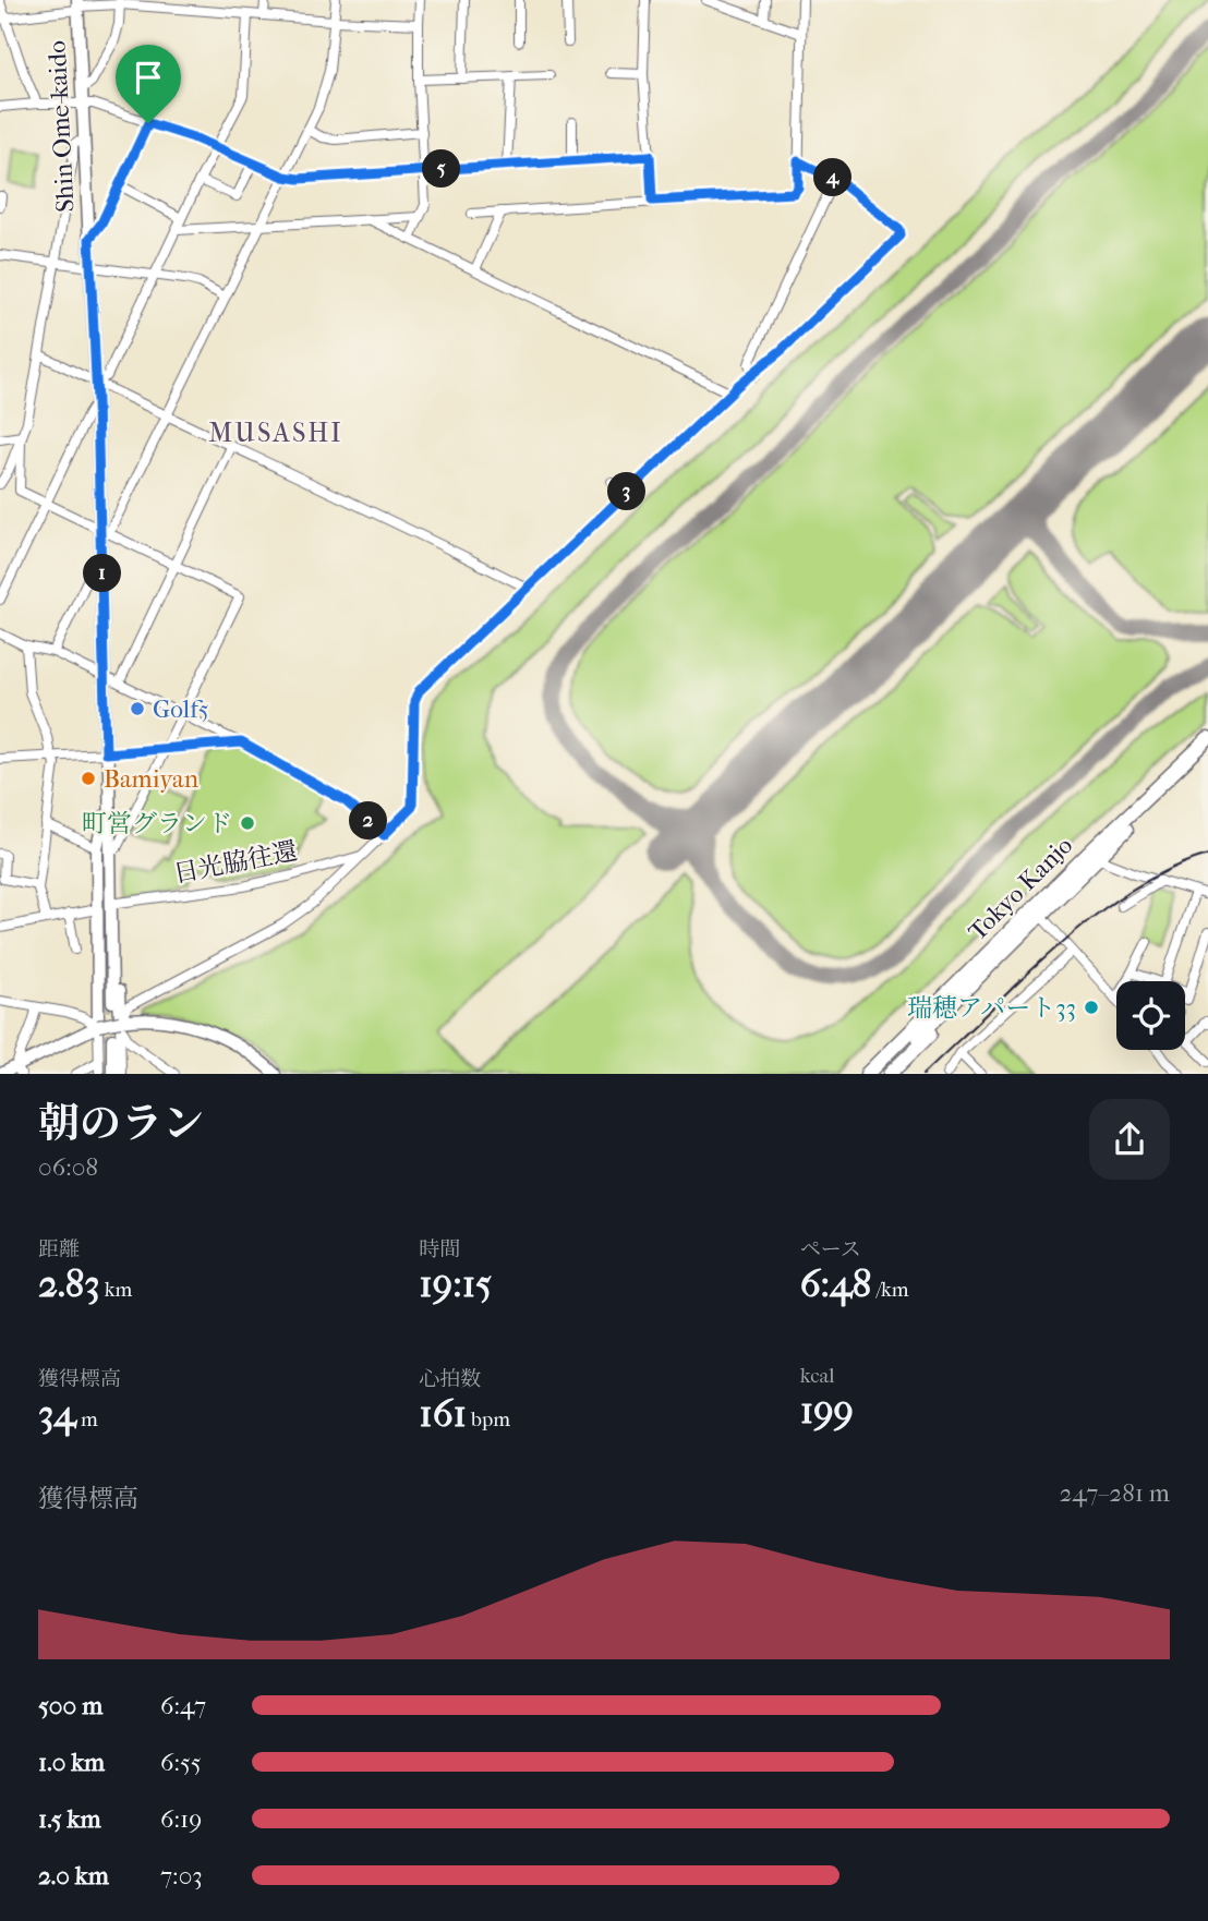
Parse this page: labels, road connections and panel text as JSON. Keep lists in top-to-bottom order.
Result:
{
  "streets": {
    "highway": ["Tokyo Kanjo"],
    "main road": ["Shin Ome-kaido"],
    "street": ["日光脇往還"]
  },
  "districts": ["MUSASHI"],
  "places": [
    "Golf5",
    "Bamiyan",
    "町営グランド",
    "瑞穂アパート33"
  ],
  "page": {
    "pins": [
      "5",
      "4",
      "3",
      "1",
      "2"
    ],
    "heading": ["朝のラン", "06:08"],
    "stats": [
      ["距離", "2.83 km"],
      ["時間", "19:15"],
      ["ペース", "6:48 /km"],
      ["獲得標高", "34 m"],
      ["心拍数", "161 bpm"],
      ["kcal", "199"]
    ],
    "chart": ["獲得標高", "247–281 m"],
    "list": [
      {
        "name": "500 m",
        "note": "6:47"
      },
      {
        "name": "1.0 km",
        "note": "6:55"
      },
      {
        "name": "1.5 km",
        "note": "6:19"
      },
      {
        "name": "2.0 km",
        "note": "7:03"
      }
    ]
  }
}
